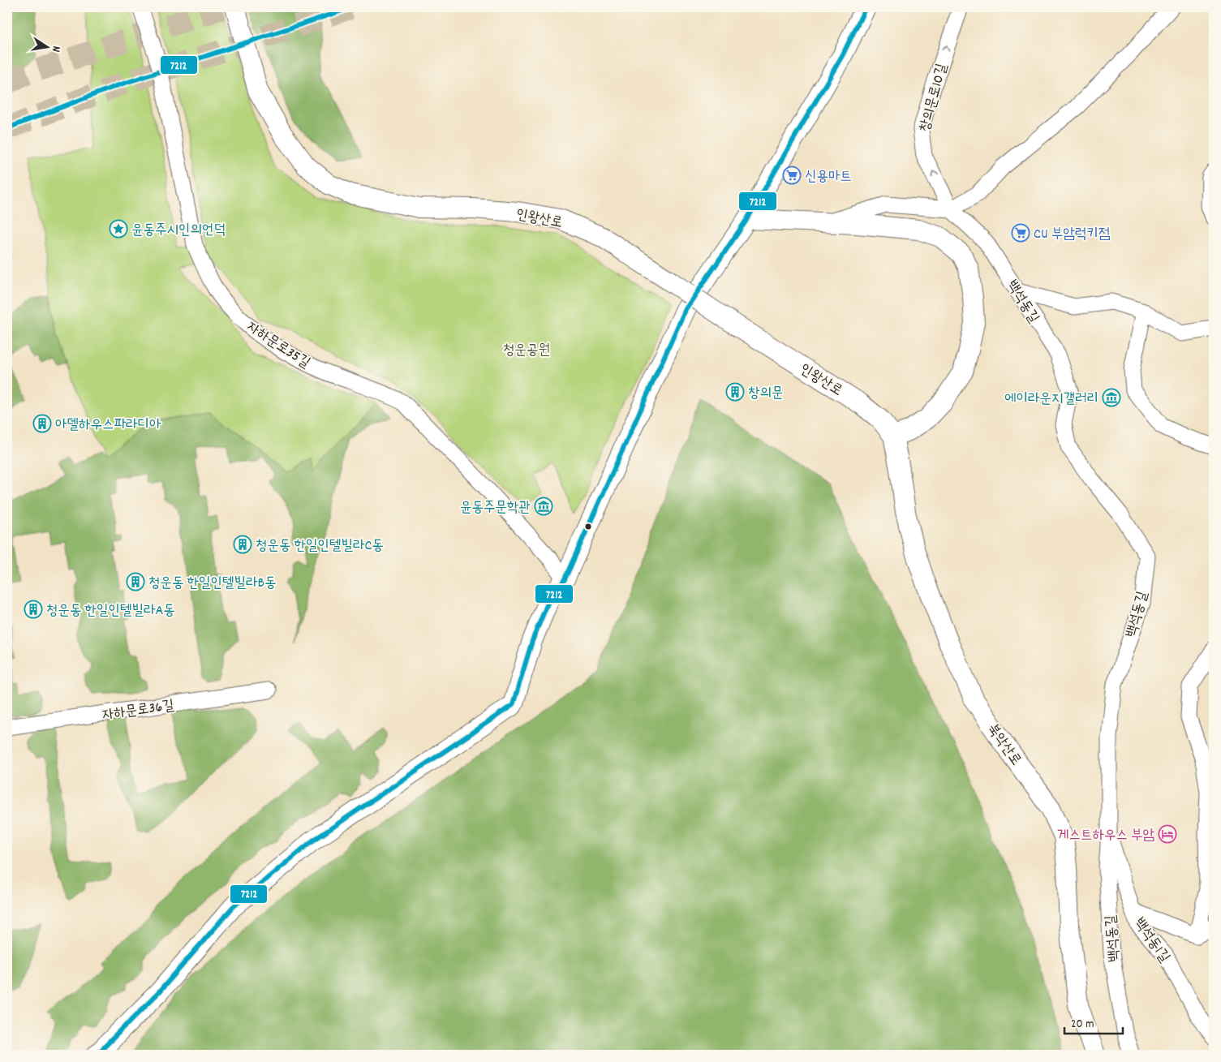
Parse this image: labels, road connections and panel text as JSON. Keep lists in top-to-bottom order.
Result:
{
  "streets": {
    "street": [
      "창의문로10길",
      "인왕산로",
      "백석동길",
      "자하문로35길",
      "자하문로36길",
      "북악산로",
      "백석동1길"
    ]
  },
  "crossings": [
    ["창의문로10길", "백석동길"],
    ["인왕산로", "북악산로"],
    ["백석동길", "백석동1길"]
  ],
  "one_way": ["창의문로10길"],
  "parks": ["청운공원"],
  "places": {
    "supermarket": ["신용마트", "CU 부암럭키점"],
    "place": ["윤동주시인의언덕"],
    "building": [
      "창의문",
      "아델하우스파라디아",
      "청운동 한일인텔빌라C동",
      "청운동 한일인텔빌라B동",
      "청운동 한일인텔빌라A동"
    ],
    "museum": ["에이라운지갤러리", "윤동주문학관"],
    "hotel": ["게스트하우스 부암"]
  },
  "lines": ["transit line 7212"],
  "scale_bar": "20 m",
  "north": "right"
}
